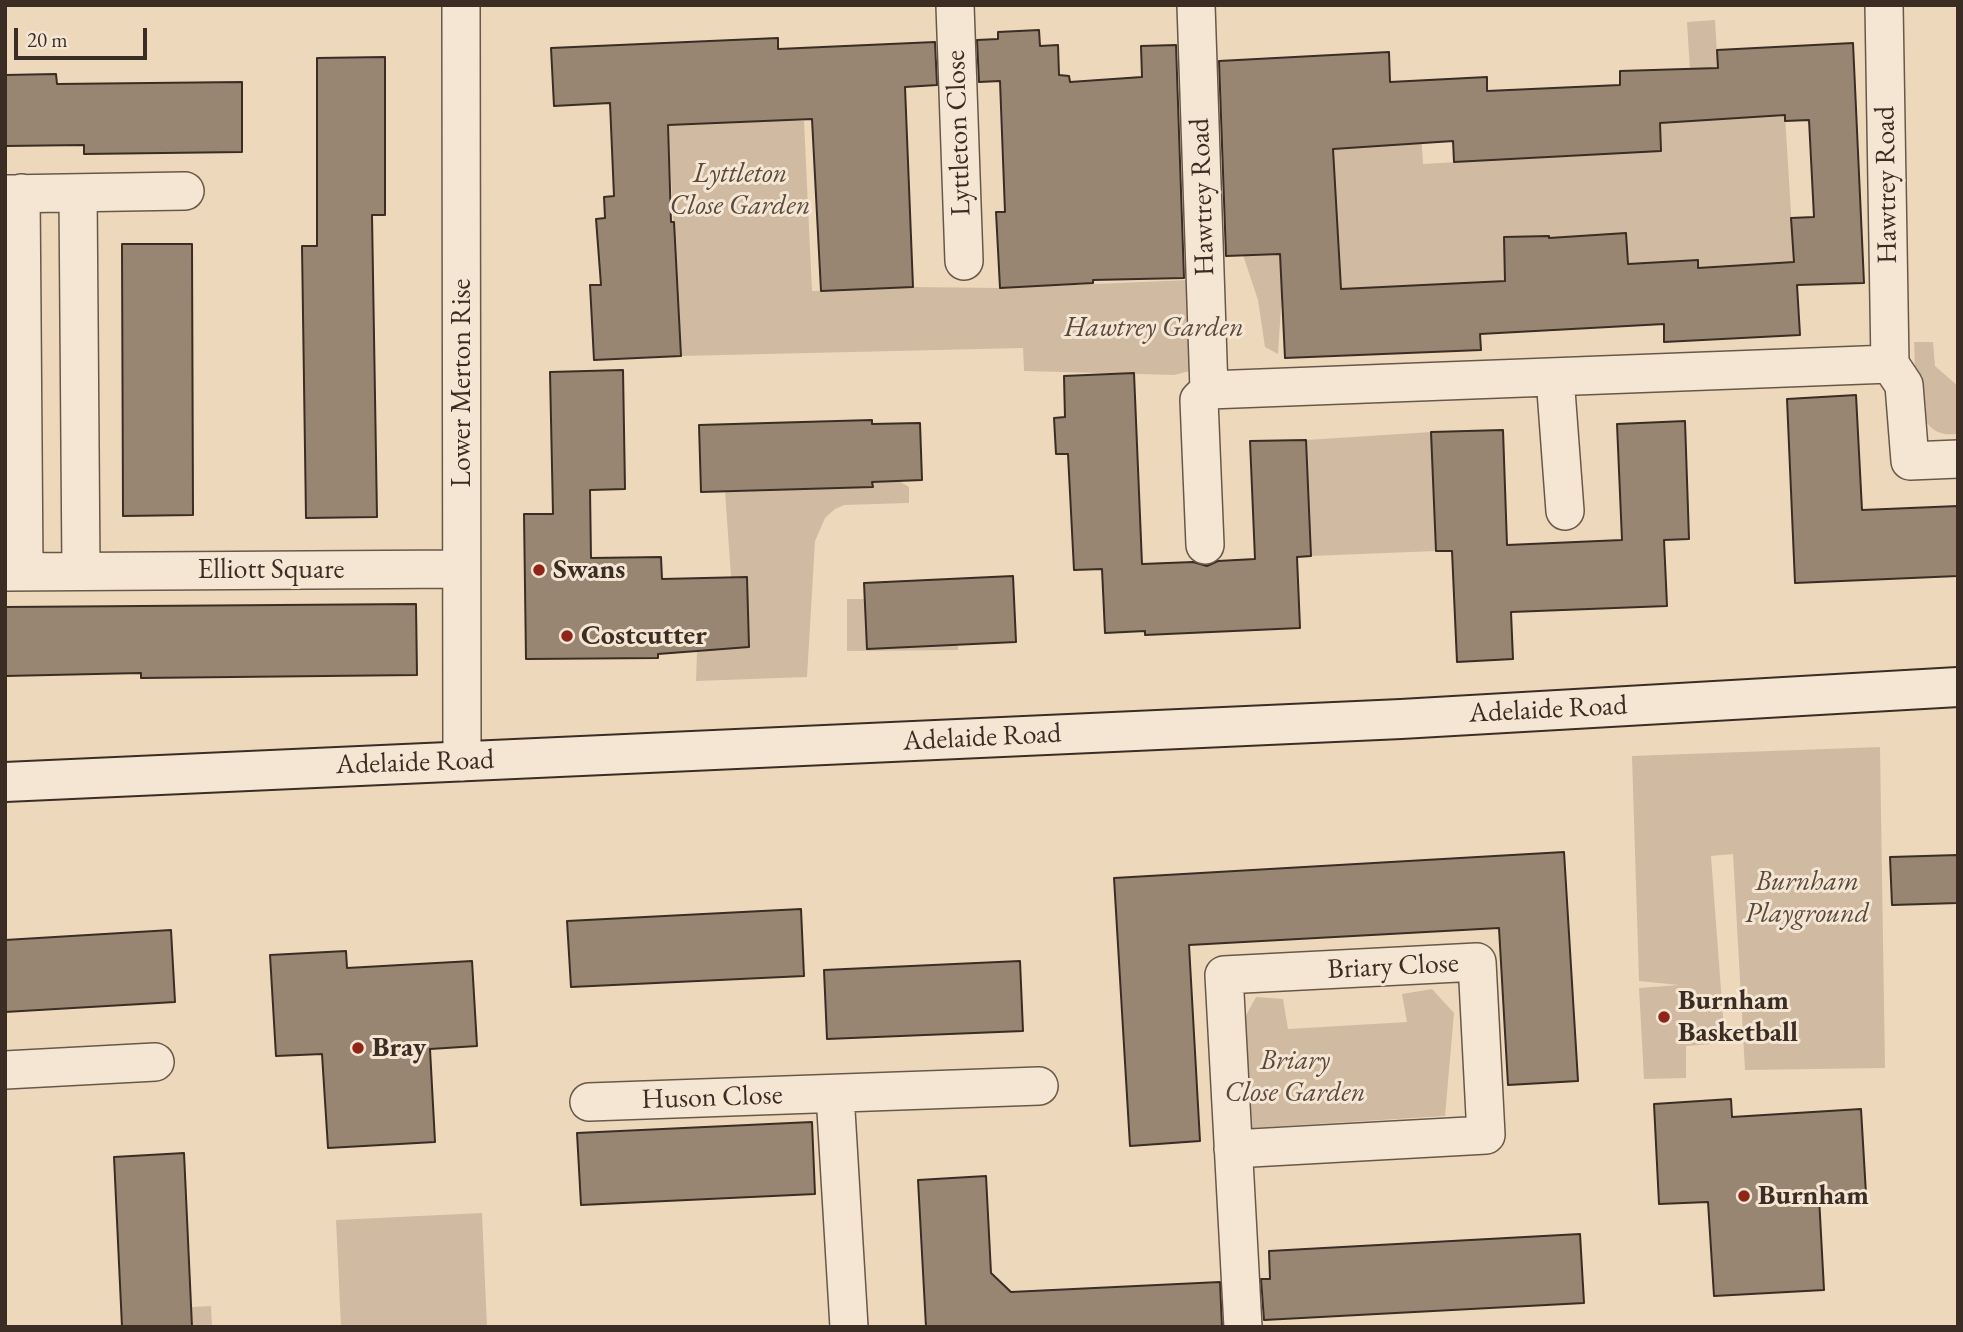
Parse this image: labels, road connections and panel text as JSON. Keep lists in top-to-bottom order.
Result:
{
  "streets": {
    "main road": ["Adelaide Road"],
    "street": [
      "Lyttleton Close",
      "Hawtrey Road",
      "Lower Merton Rise",
      "Elliott Square",
      "Briary Close",
      "Huson Close"
    ]
  },
  "crossings": [
    ["Lower Merton Rise", "Elliott Square"],
    ["Lower Merton Rise", "Adelaide Road"]
  ],
  "parks": [
    "Lyttleton Close Garden",
    "Hawtrey Garden",
    "Burnham Playground",
    "Briary Close Garden"
  ],
  "places": [
    "Swans",
    "Costcutter",
    "Burnham Basketball",
    "Bray",
    "Burnham"
  ],
  "scale_bar": "20 m"
}
